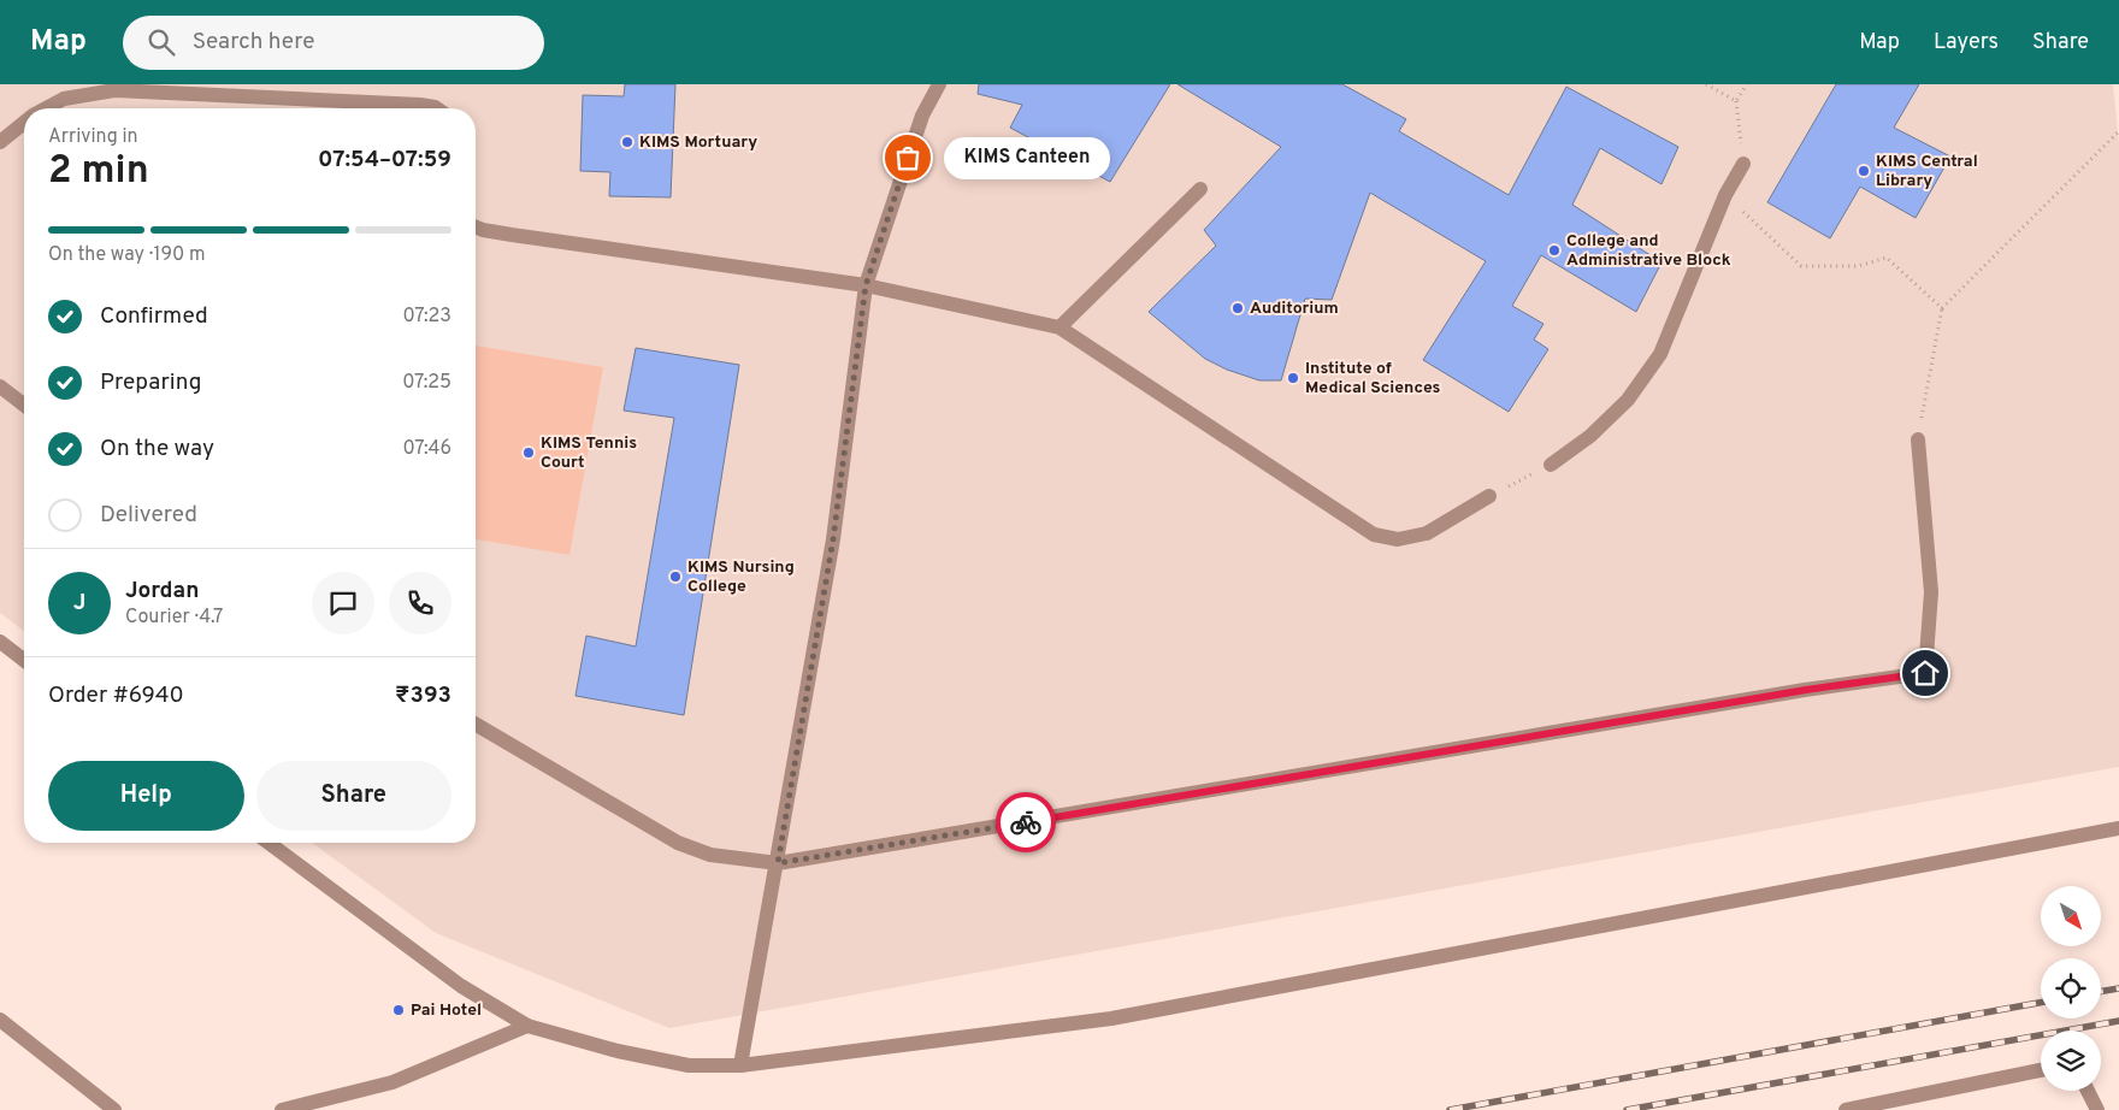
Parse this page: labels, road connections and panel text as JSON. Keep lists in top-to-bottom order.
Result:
{
  "places": [
    "KIMS Mortuary",
    "KIMS Canteen",
    "KIMS Central Library",
    "College and Administrative Block",
    "Auditorium",
    "Institute of Medical Sciences",
    "KIMS Tennis Court",
    "KIMS Nursing College",
    "Pai Hotel"
  ],
  "north": "bottom right",
  "page": {
    "header": "Map",
    "search": "Search here",
    "nav": ["Map", "Layers", "Share"],
    "heading": ["2 min", "Arriving in", "07:54–07:59"],
    "panel": [
      "Jordan",
      "Courier · 4.7",
      "Order #6940",
      "₹393"
    ],
    "bubble": "KIMS Canteen",
    "bar": "On the way · 190 m",
    "list": [
      ["Confirmed", "07:23"],
      ["Preparing", "07:25"],
      ["On the way", "07:46"],
      "Delivered"
    ],
    "round": "J",
    "buttons": ["Help", "Share"]
  }
}
